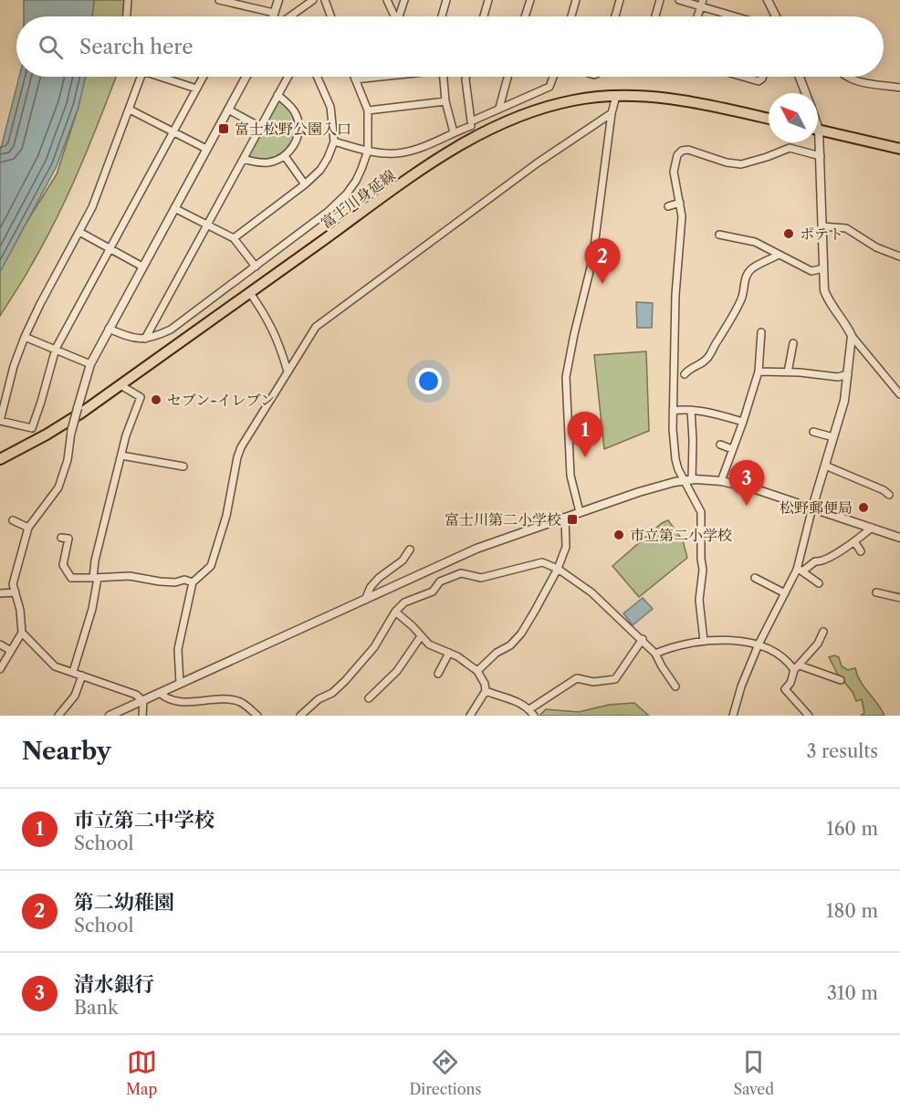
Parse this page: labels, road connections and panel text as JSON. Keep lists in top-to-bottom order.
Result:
{
  "streets": {
    "main road": ["富士川身延線"]
  },
  "places": {
    "transit": ["富士松野公園入口", "富士川第二小学校"],
    "other": [
      "ポテト",
      "セブン-イレブン",
      "松野郵便局",
      "市立第二小学校"
    ]
  },
  "north": "top left",
  "page": {
    "search": "Search here",
    "pins": ["2", "1", "3"],
    "heading": ["Nearby", "3 results"],
    "list": [
      {
        "mark": "1",
        "name": "市立第二中学校",
        "note": "School",
        "value": "160 m"
      },
      {
        "mark": "2",
        "name": "第二幼稚園",
        "note": "School",
        "value": "180 m"
      },
      {
        "mark": "3",
        "name": "清水銀行",
        "note": "Bank",
        "value": "310 m"
      }
    ],
    "nav": ["Map", "Directions", "Saved"]
  }
}
